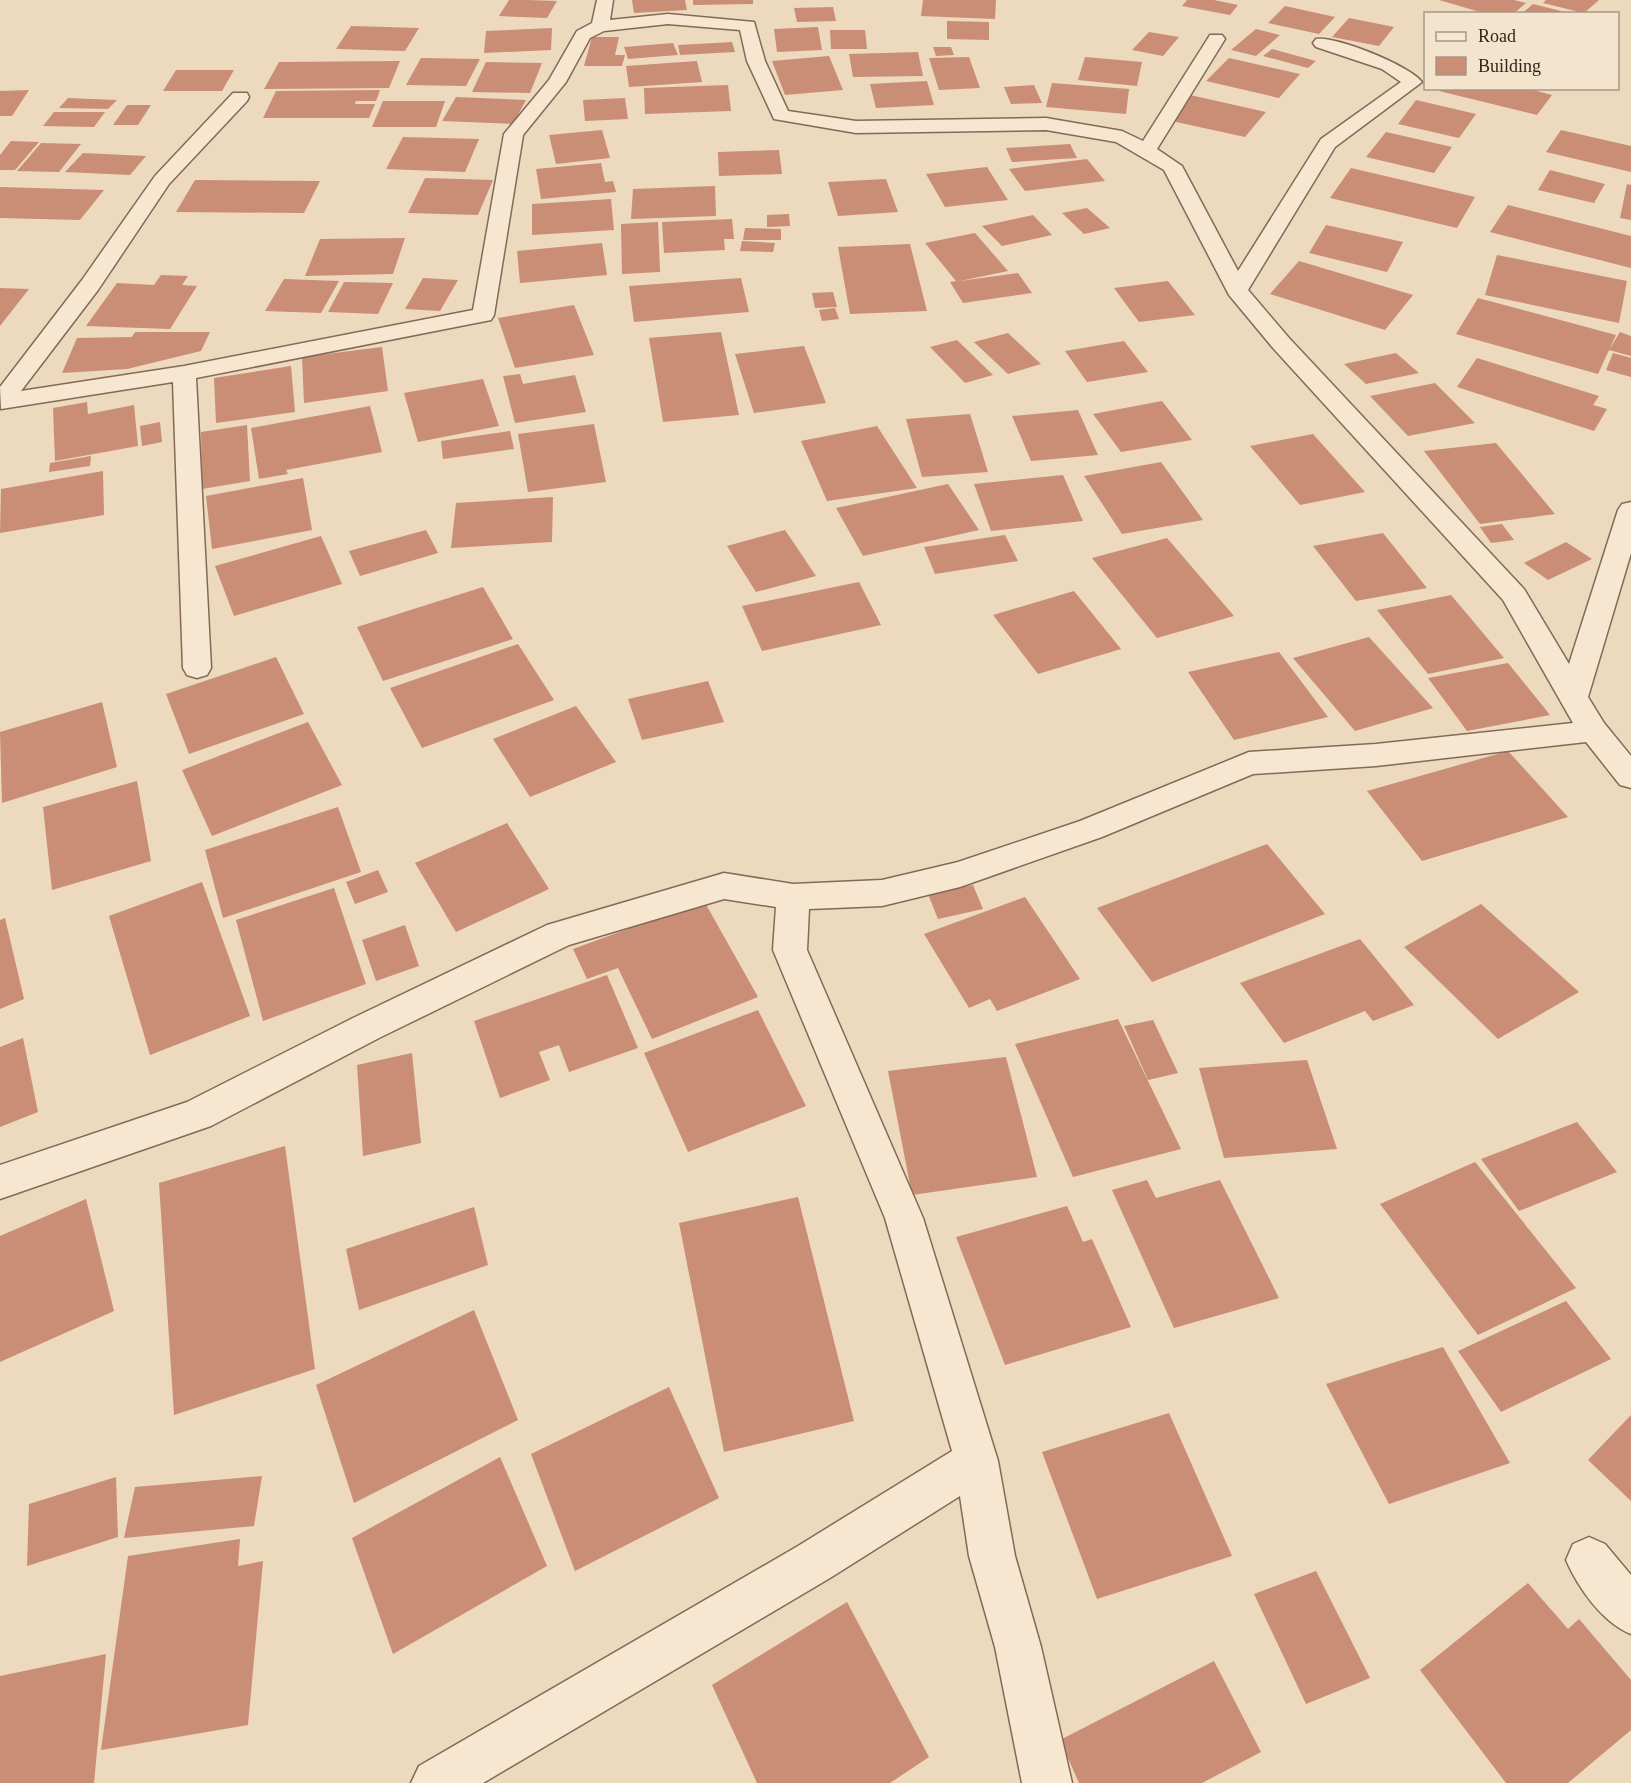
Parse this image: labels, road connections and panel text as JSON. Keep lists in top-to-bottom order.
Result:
{
  "legend": ["Road", "Building"]
}
